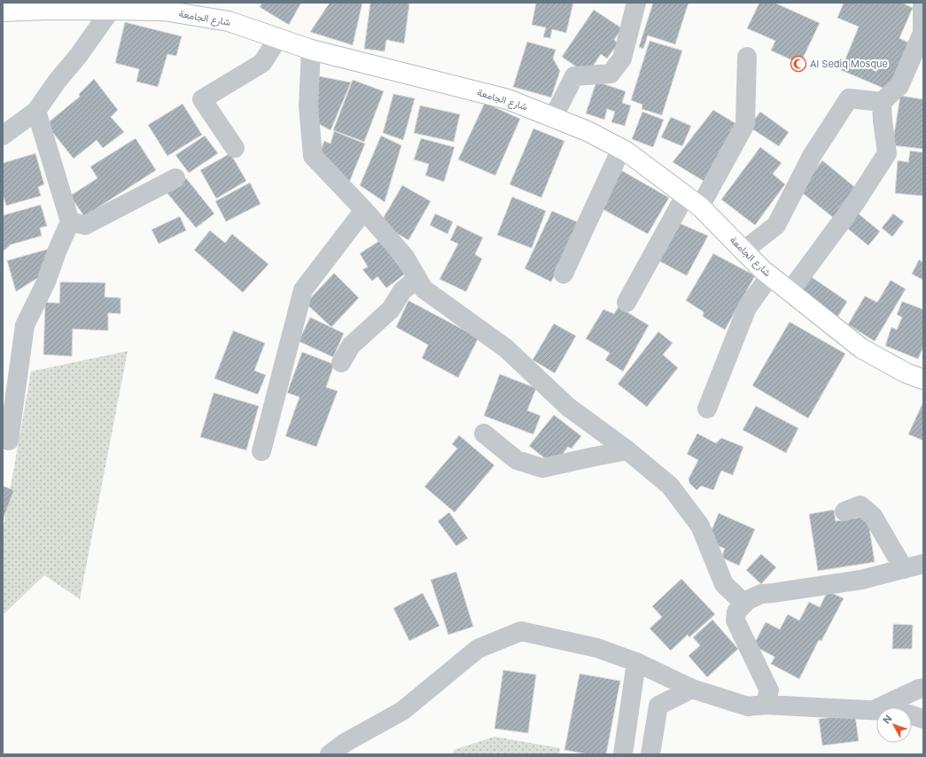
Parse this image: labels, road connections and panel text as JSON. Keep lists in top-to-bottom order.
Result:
{
  "streets": {
    "main road": ["شارع الجامعة"]
  },
  "places": {
    "mosque": ["Al Sediq Mosque"]
  },
  "north": "top left"
}
